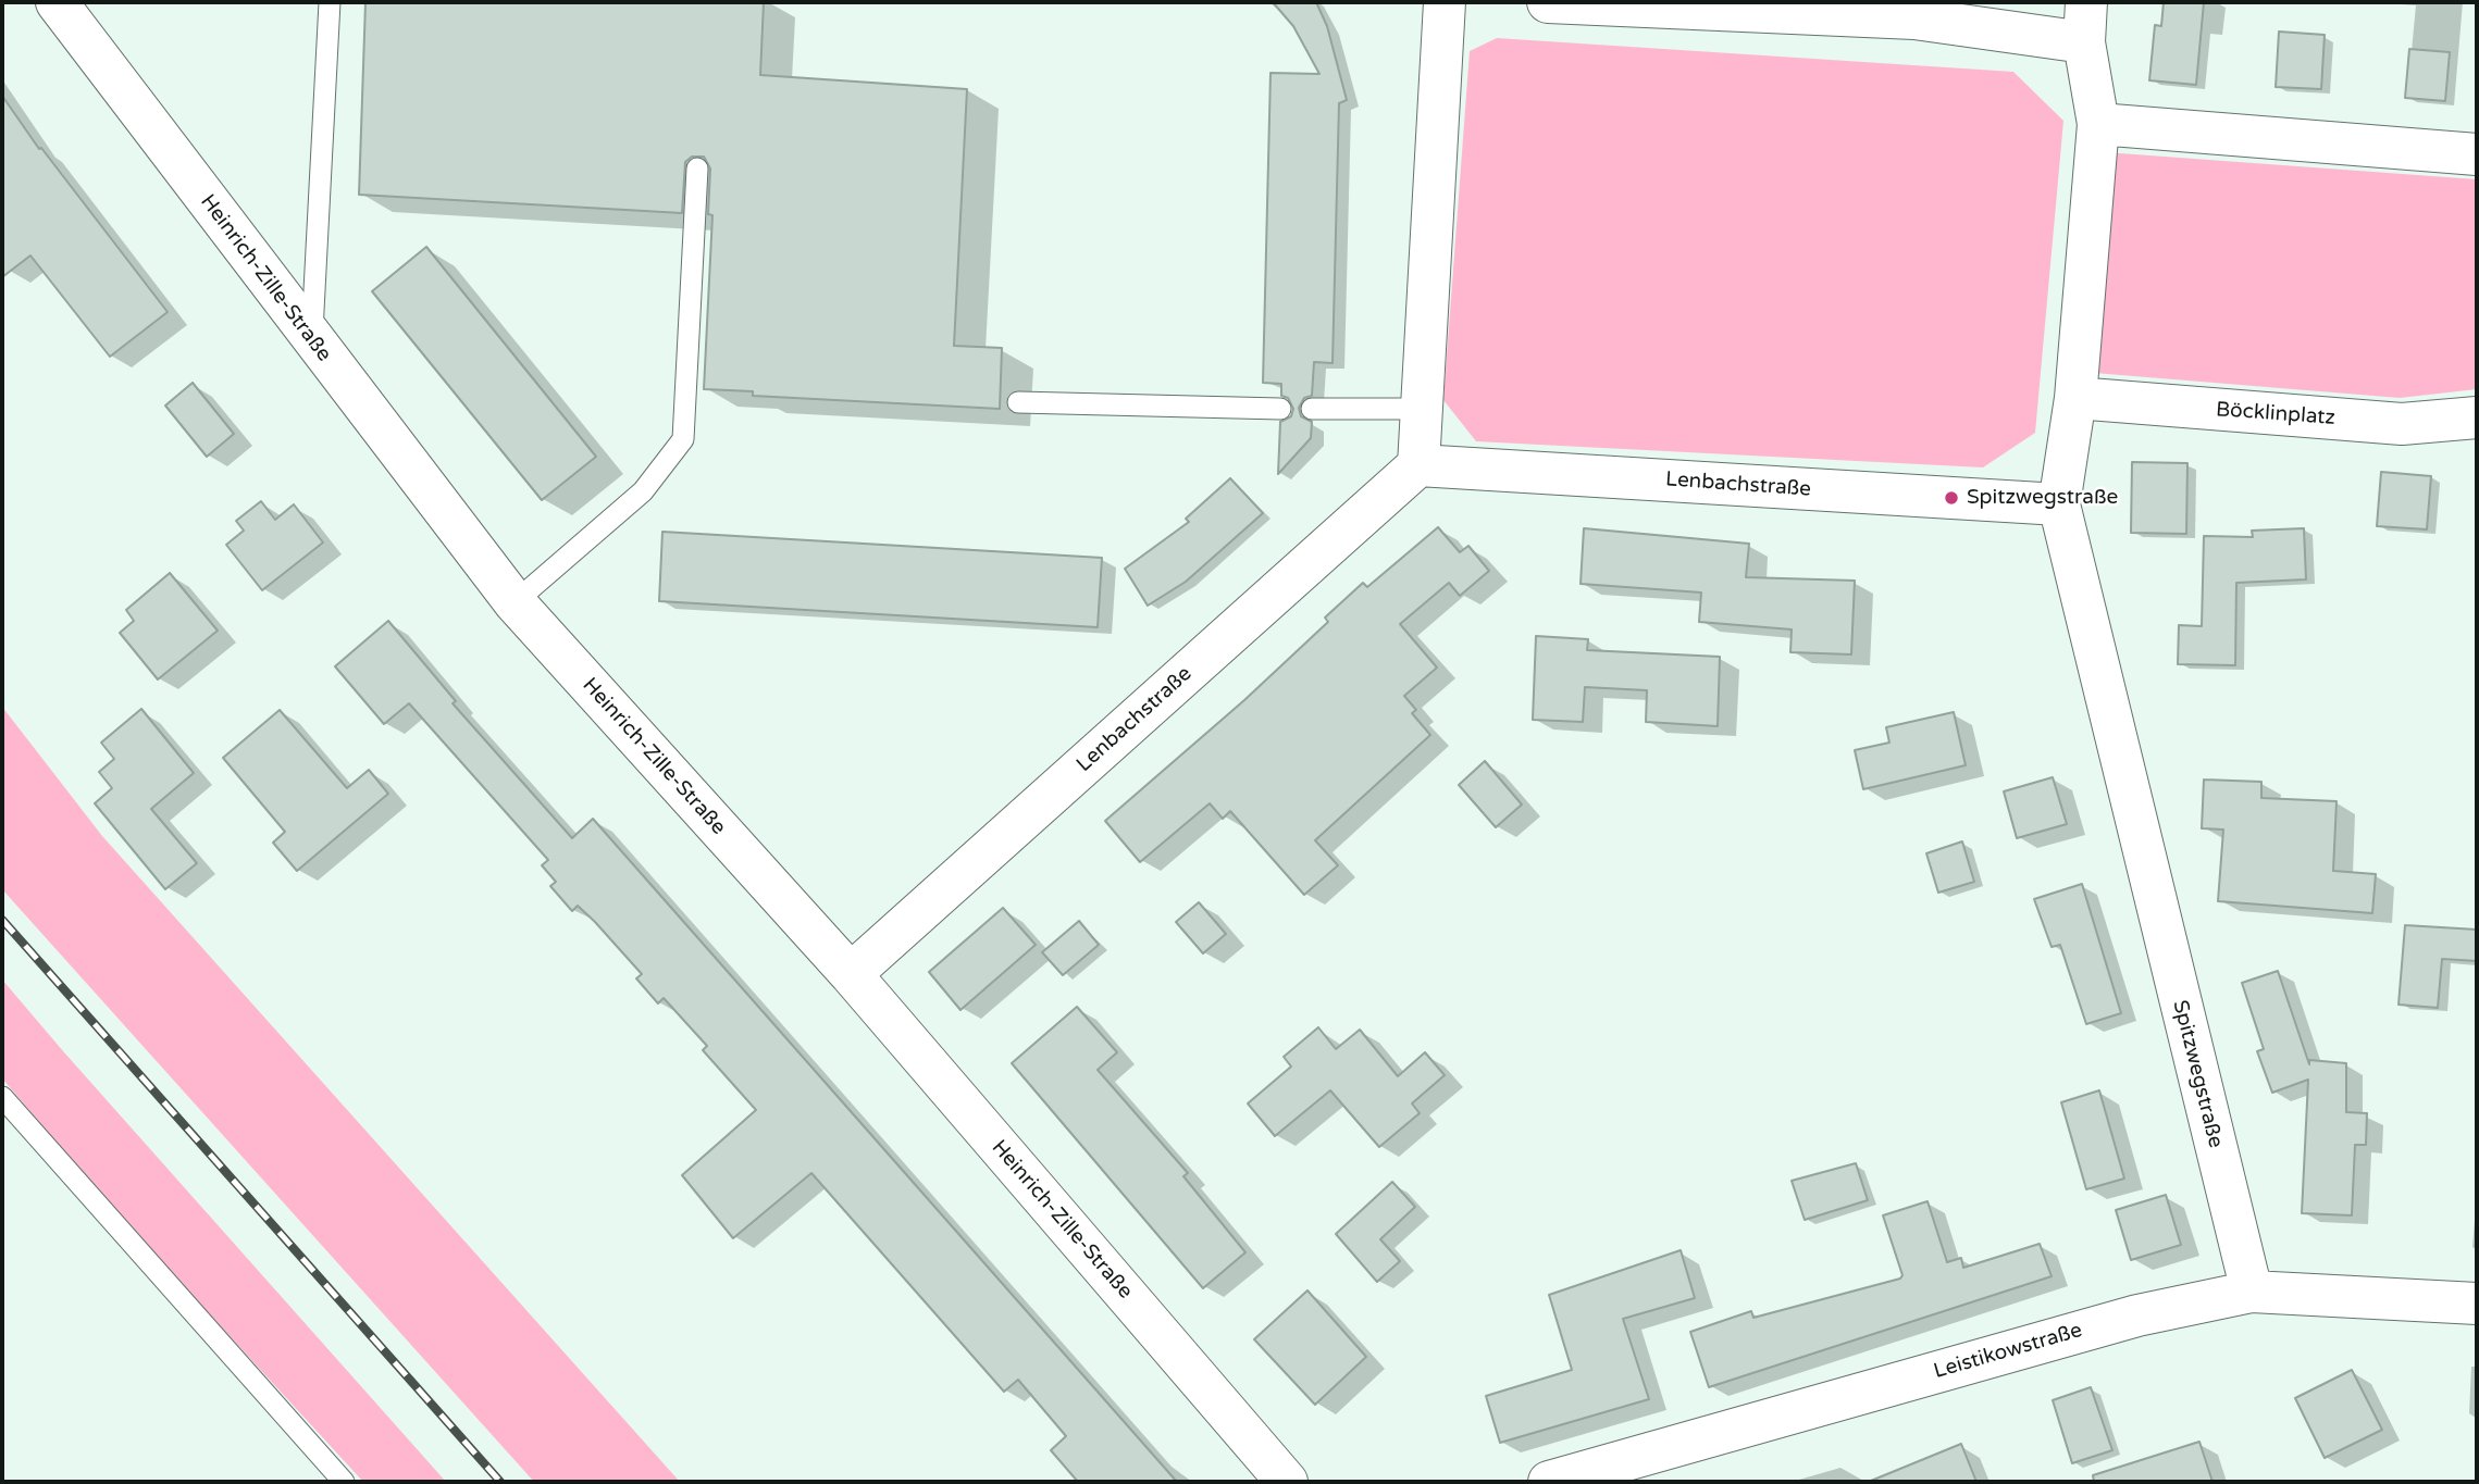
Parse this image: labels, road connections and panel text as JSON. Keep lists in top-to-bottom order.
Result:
{
  "streets": {
    "street": [
      "Heinrich-Zille-Straße",
      "Böcklinplatz",
      "Lenbachstraße",
      "Spitzwegstraße",
      "Leistikowstraße"
    ]
  },
  "crossings": [
    ["Heinrich-Zille-Straße", "Lenbachstraße"],
    ["Böcklinplatz", "Spitzwegstraße"],
    ["Lenbachstraße", "Spitzwegstraße"],
    ["Spitzwegstraße", "Leistikowstraße"]
  ],
  "places": ["Spitzwegstraße"]
}
